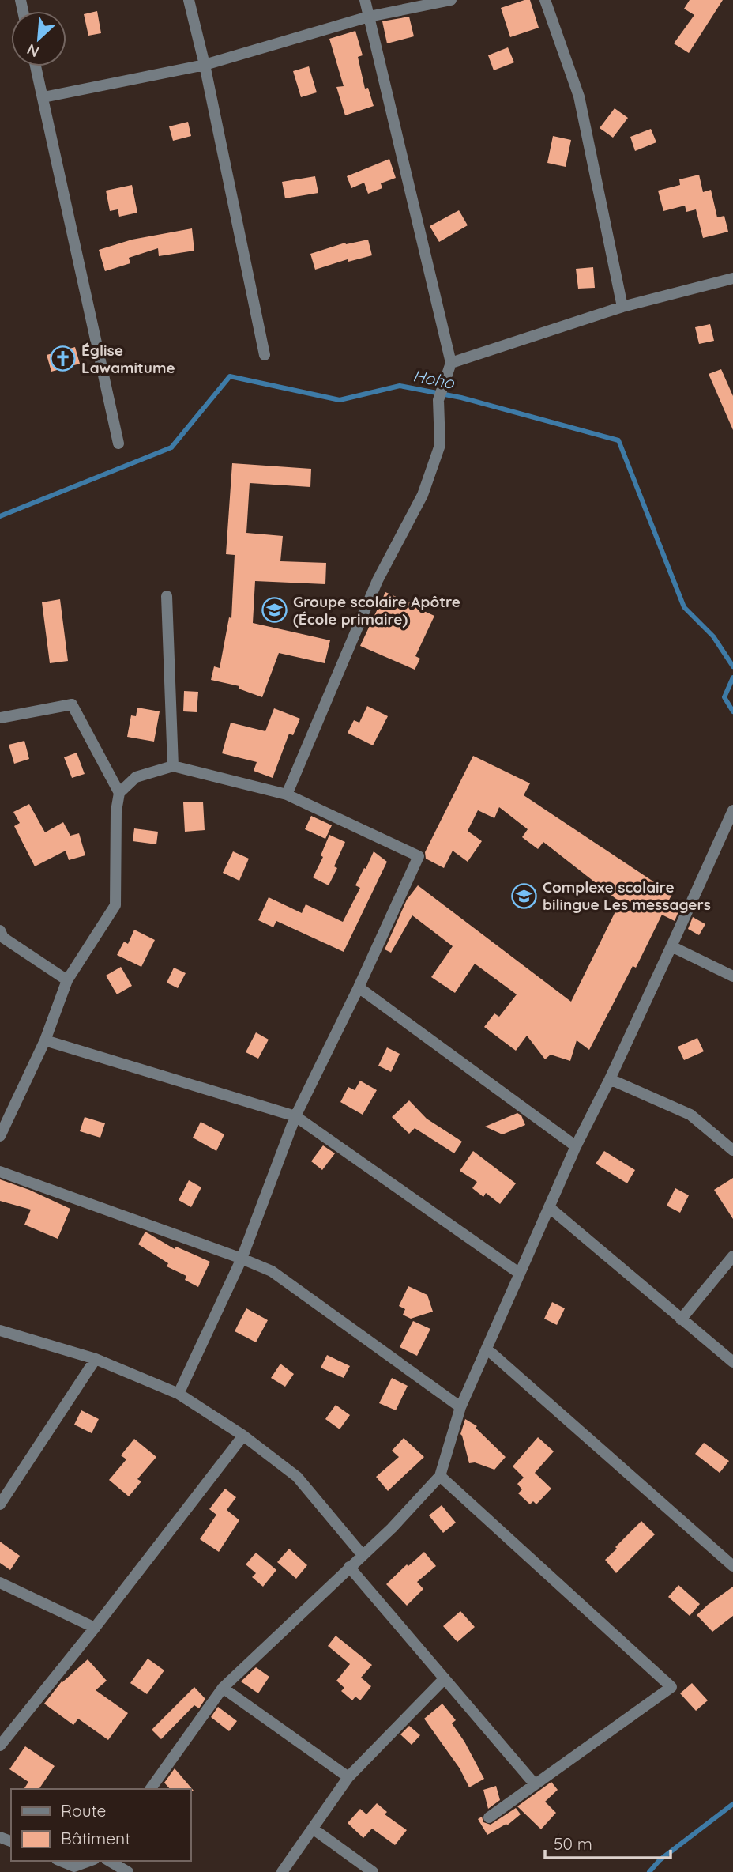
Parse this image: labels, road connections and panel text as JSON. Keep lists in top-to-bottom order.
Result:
{
  "water": ["Hoho"],
  "places": {
    "church": ["Église Lawamitume"],
    "school or university": ["Groupe scolaire Apôtre (École primaire)", "Complexe scolaire bilingue Les messagers"]
  },
  "legend": ["Route", "Bâtiment"],
  "scale_bar": "50 m",
  "north": "bottom left"
}
